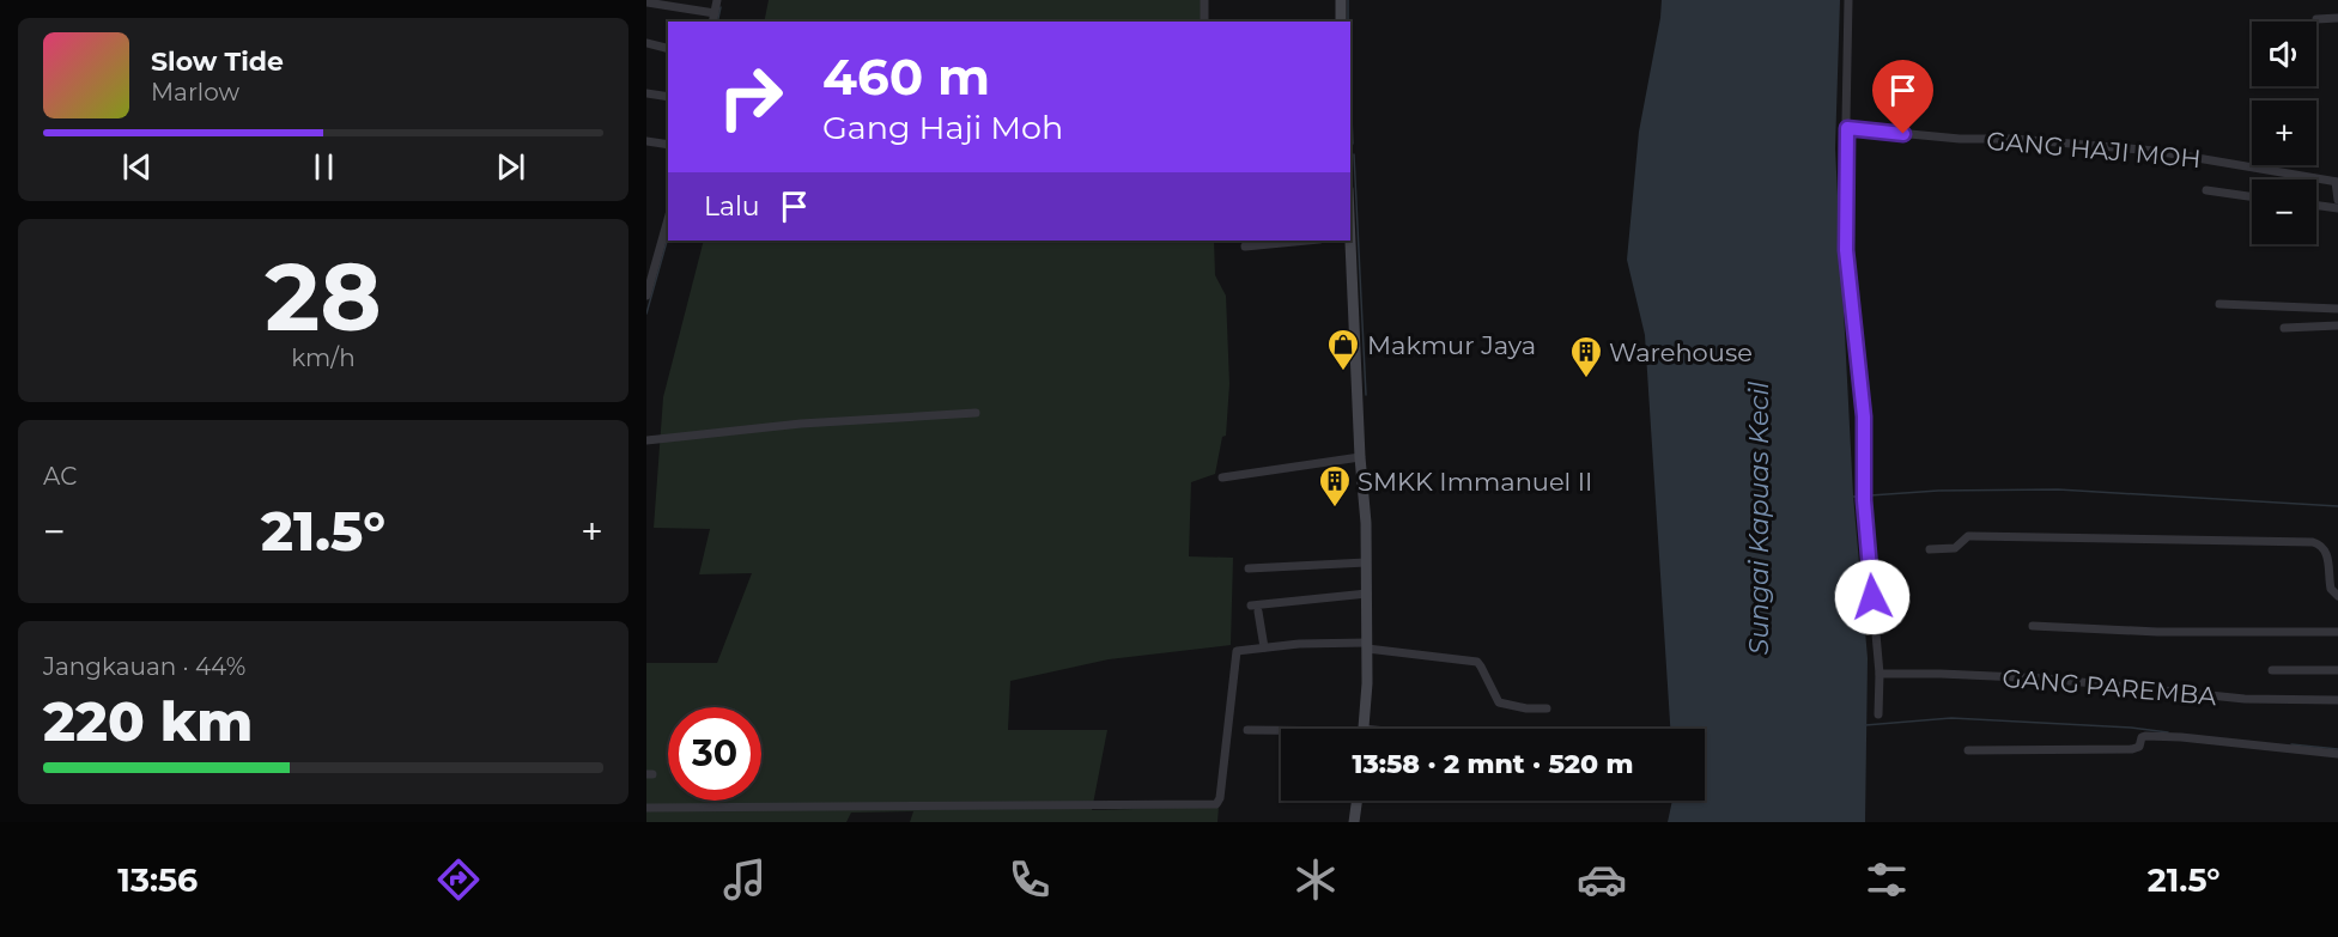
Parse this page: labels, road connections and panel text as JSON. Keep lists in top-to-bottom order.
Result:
{
  "streets": {
    "street": ["GANG HAJI MOH", "GANG PAREMBA"]
  },
  "water": ["Sungai Kapuas Kecil"],
  "places": {
    "shop": ["Makmur Jaya"],
    "building": ["Warehouse", "SMKK Immanuel II"]
  },
  "page": {
    "map_buttons": ["+", "−"],
    "turn": ["460 m", "Gang Haji Moh"],
    "song": ["Slow Tide", "Marlow"],
    "then": "Lalu",
    "tile": [
      ["28", "km/h"],
      "AC",
      ["Jangkauan · 44%", "220 km"]
    ],
    "heat": ["−", "21.5°", "+"],
    "limit": "30",
    "trip": "13:58 · 2 mnt · 520 m",
    "tabs": ["13:56", "21.5°"]
  }
}
